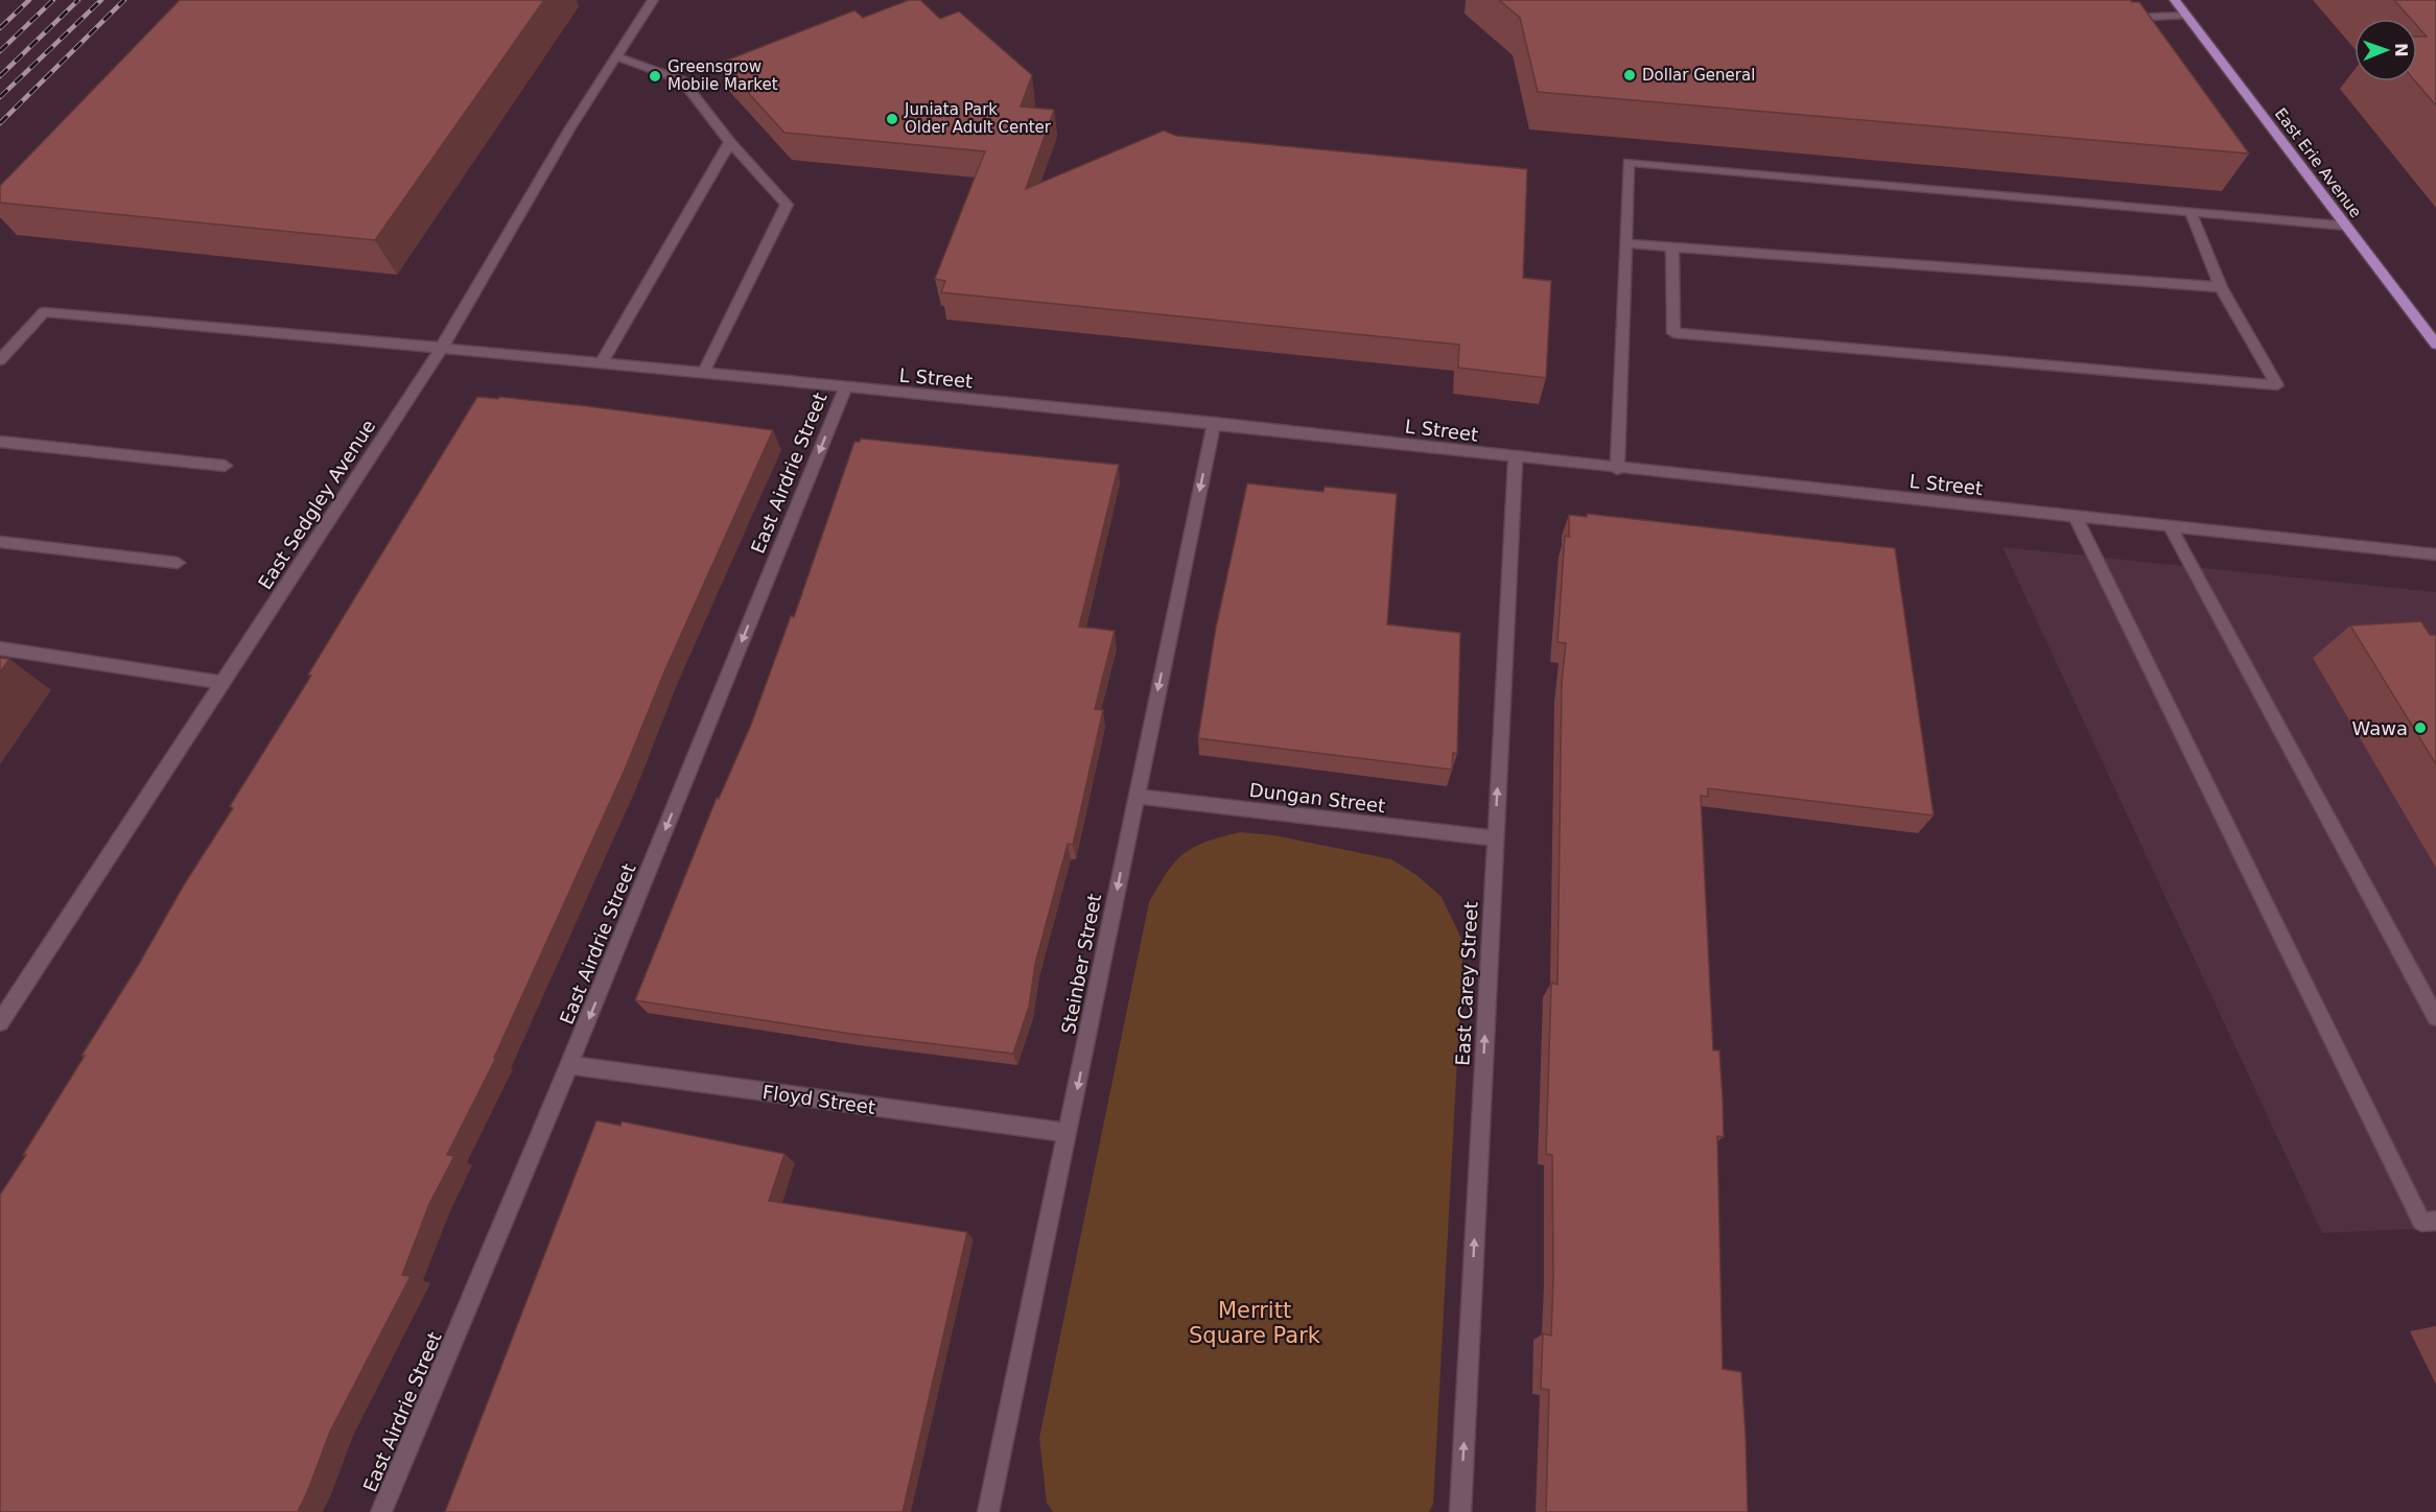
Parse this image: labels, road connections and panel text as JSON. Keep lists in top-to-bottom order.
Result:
{
  "streets": {
    "main road": ["East Erie Avenue"],
    "street": [
      "L Street",
      "East Airdrie Street",
      "East Sedgley Avenue",
      "Dungan Street",
      "Steinber Street",
      "East Carey Street",
      "Floyd Street"
    ]
  },
  "crossings": [
    ["L Street", "East Airdrie Street"],
    ["L Street", "East Sedgley Avenue"],
    ["L Street", "Steinber Street"],
    ["L Street", "East Carey Street"],
    ["East Airdrie Street", "Floyd Street"],
    ["Dungan Street", "Steinber Street"],
    ["Dungan Street", "East Carey Street"],
    ["Steinber Street", "Floyd Street"]
  ],
  "one_way": ["East Airdrie Street", "Steinber Street", "East Carey Street"],
  "parks": ["Merritt Square Park"],
  "places": [
    "Dollar General",
    "Greensgrow Mobile Market",
    "Juniata Park Older Adult Center",
    "Wawa"
  ],
  "north": "right"
}
